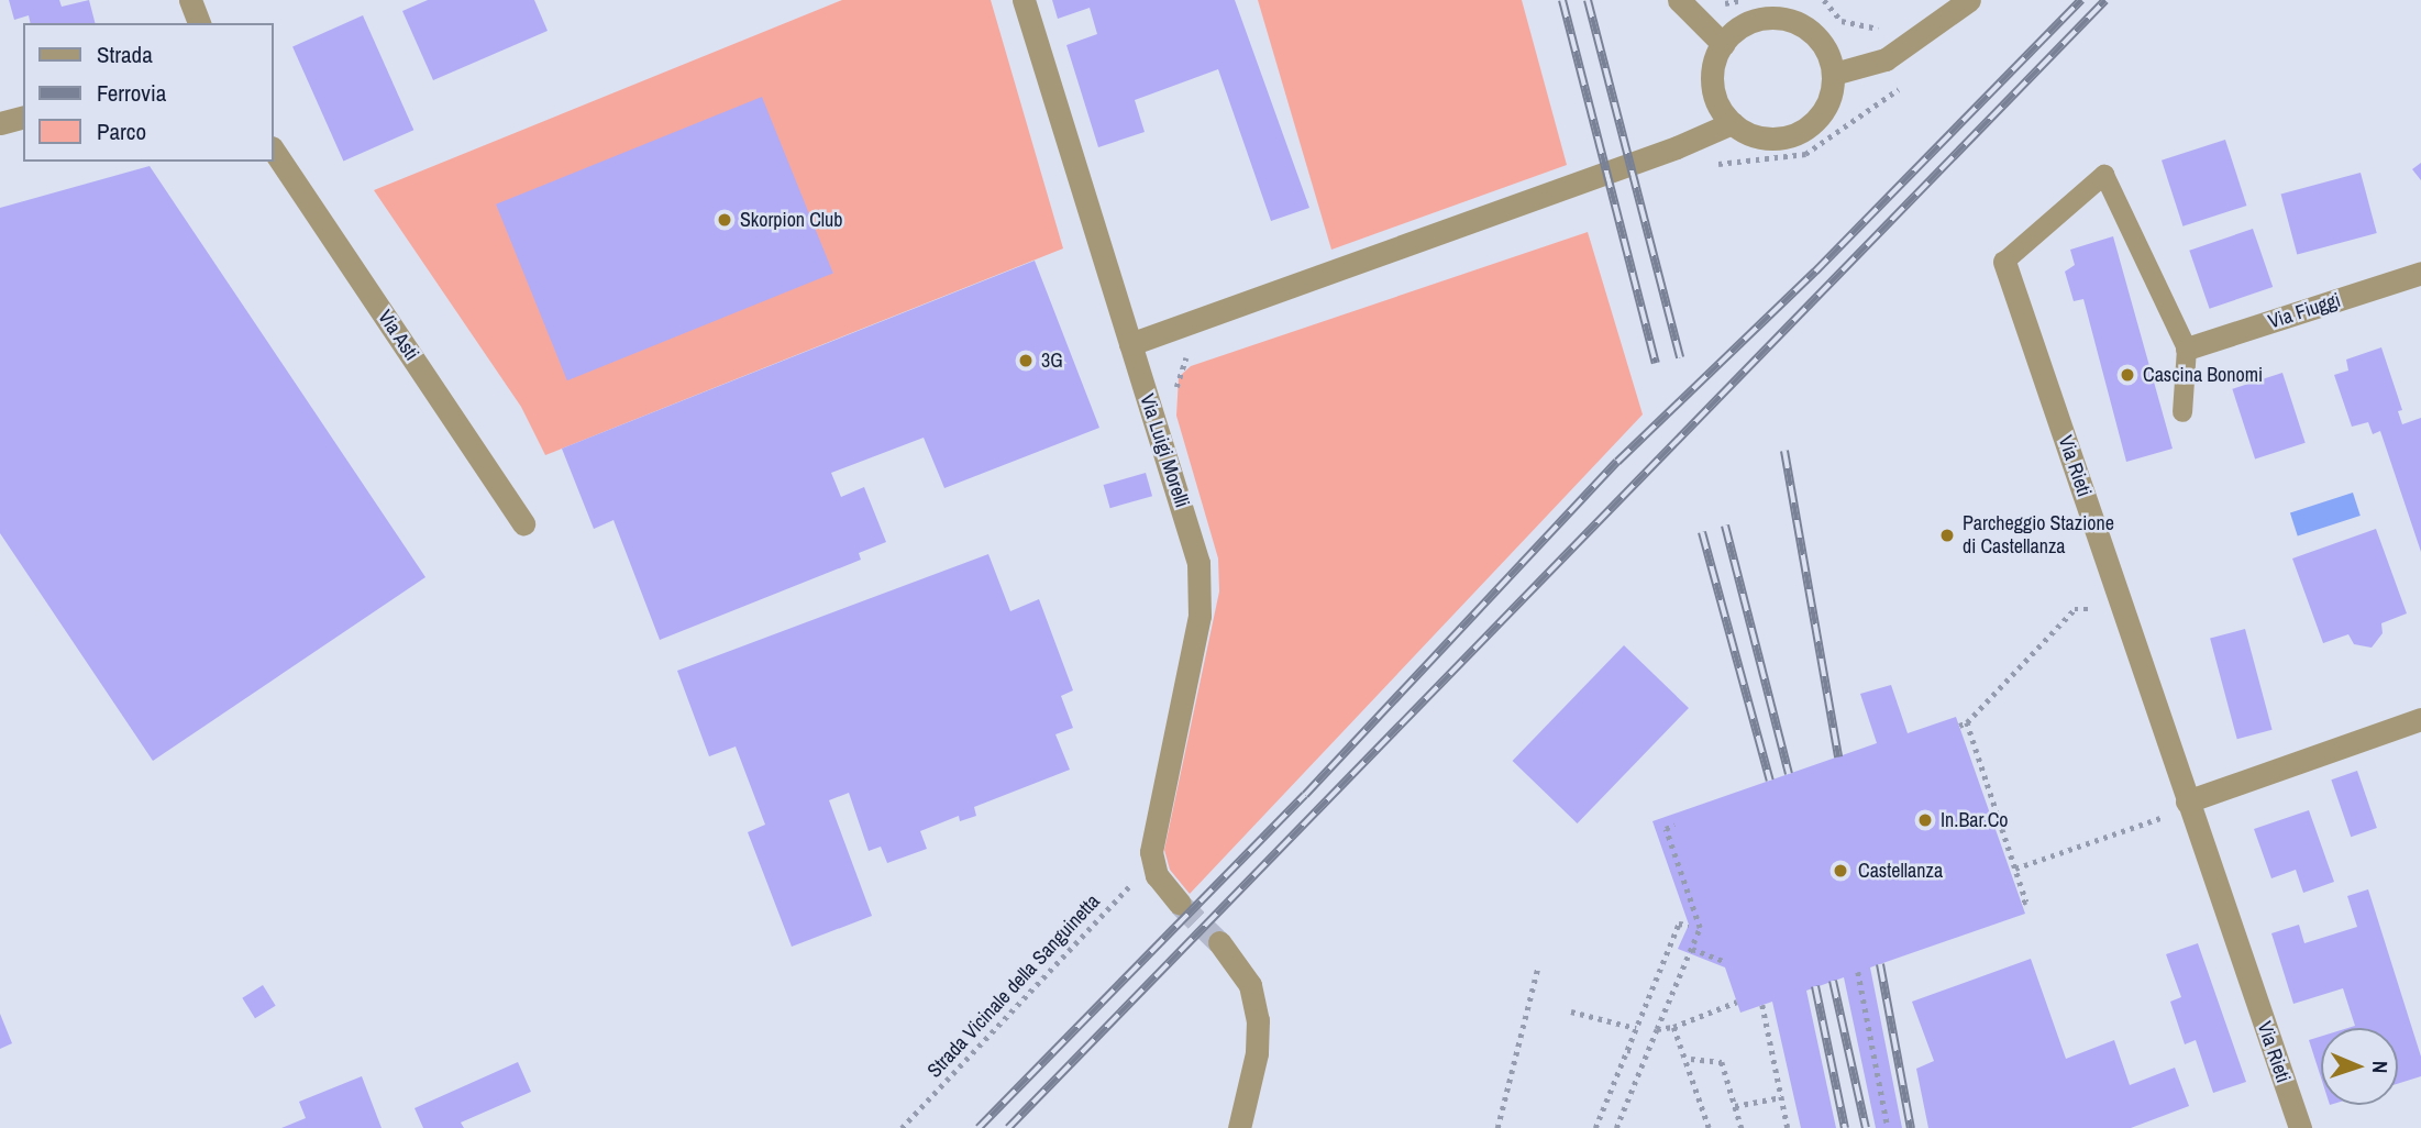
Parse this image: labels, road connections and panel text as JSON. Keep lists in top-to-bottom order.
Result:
{
  "streets": {
    "street": [
      "Via Fiuggi",
      "Via Asti",
      "Via Luigi Morelli",
      "Via Rieti"
    ],
    "path": ["Strada Vicinale della Sanguinetta"]
  },
  "crossings": [
    ["Via Luigi Morelli", "Strada Vicinale della Sanguinetta"]
  ],
  "places": [
    "Skorpion Club",
    "3G",
    "Cascina Bonomi",
    "Parcheggio Stazione di Castellanza",
    "In.Bar.Co",
    "Castellanza"
  ],
  "legend": ["Strada", "Ferrovia", "Parco"],
  "north": "right"
}
